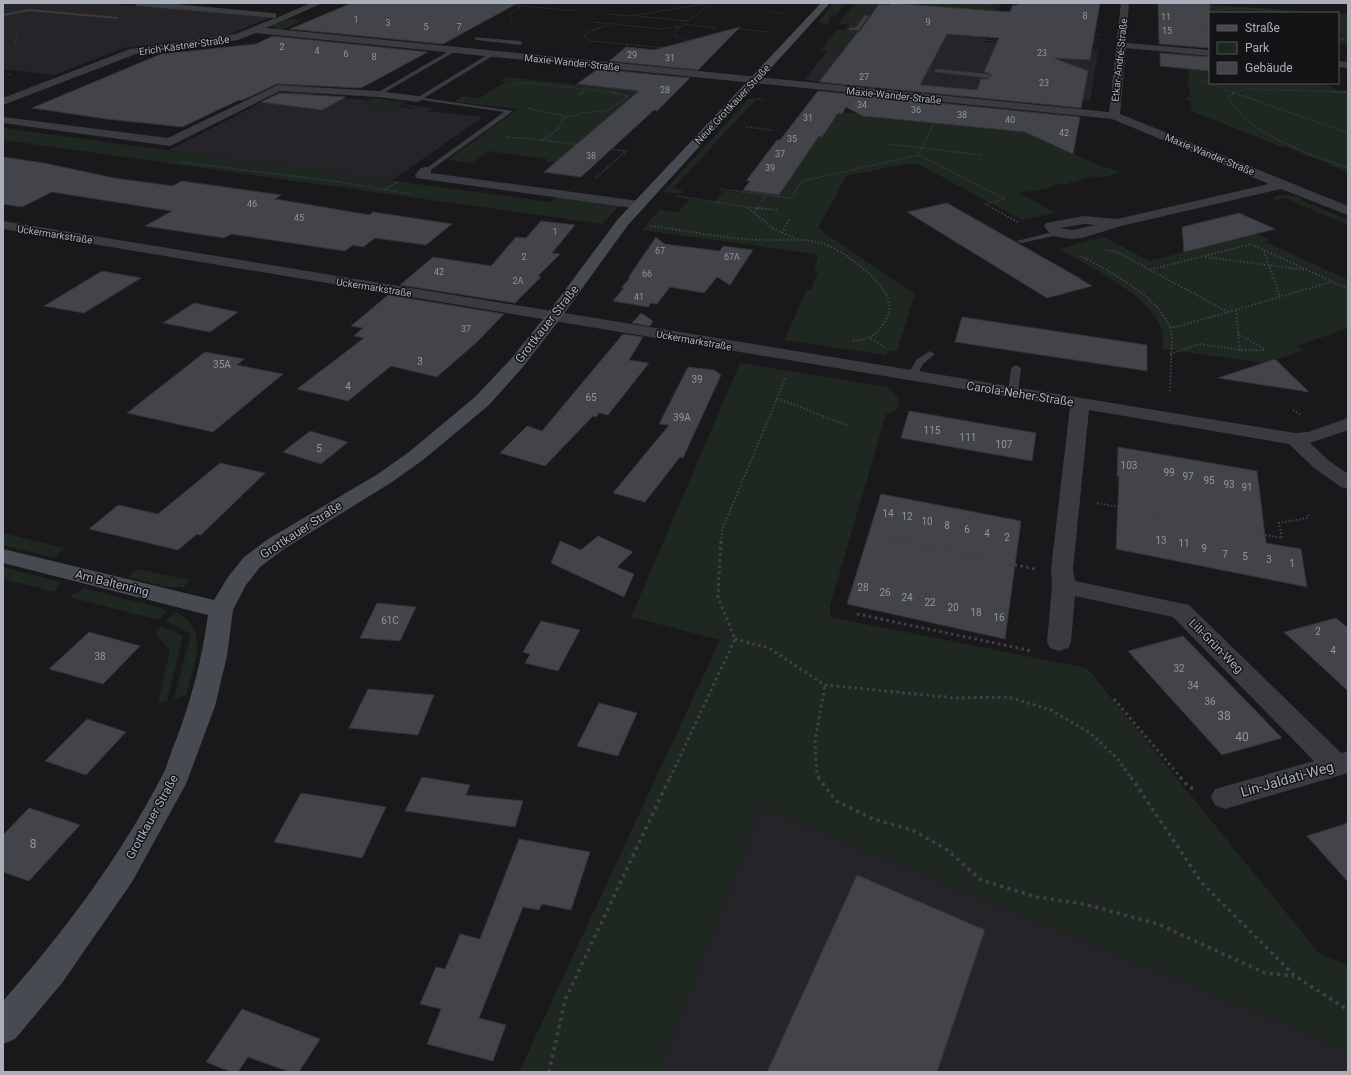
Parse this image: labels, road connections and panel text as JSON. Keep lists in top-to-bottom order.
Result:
{
  "streets": {
    "street": [
      "Erich-Kästner-Straße",
      "Etkar-André-Straße",
      "Maxie-Wander-Straße",
      "Neue Grottkauer Straße",
      "Uckermarkstraße",
      "Grottkauer Straße",
      "Carola-Neher-Straße",
      "Am Baltenring",
      "Lili-Grün-Weg",
      "Lin-Jaldati-Weg"
    ]
  },
  "crossings": [
    ["Erich-Kästner-Straße", "Maxie-Wander-Straße"],
    ["Etkar-André-Straße", "Maxie-Wander-Straße"],
    ["Maxie-Wander-Straße", "Neue Grottkauer Straße"],
    ["Neue Grottkauer Straße", "Grottkauer Straße"],
    ["Uckermarkstraße", "Grottkauer Straße"],
    ["Uckermarkstraße", "Carola-Neher-Straße"],
    ["Grottkauer Straße", "Am Baltenring"],
    ["Lili-Grün-Weg", "Lin-Jaldati-Weg"]
  ],
  "house_numbers": [
    "8",
    "11",
    "1",
    "9",
    "3",
    "5",
    "7",
    "15",
    "2",
    "4",
    "23",
    "6",
    "29",
    "8",
    "31",
    "27",
    "23",
    "28",
    "34",
    "36",
    "38",
    "31",
    "40",
    "42",
    "35",
    "37",
    "38",
    "39",
    "46",
    "45",
    "1",
    "67",
    "2",
    "67A",
    "42",
    "66",
    "2A",
    "41",
    "37",
    "3",
    "35A",
    "39",
    "4",
    "65",
    "39A",
    "115",
    "111",
    "107",
    "5",
    "103",
    "99",
    "97",
    "95",
    "93",
    "91",
    "14",
    "12",
    "10",
    "8",
    "6",
    "4",
    "2",
    "13",
    "11",
    "9",
    "7",
    "5",
    "3",
    "1",
    "28",
    "26",
    "24",
    "22",
    "20",
    "18",
    "16",
    "61C",
    "2",
    "4",
    "38",
    "32",
    "34",
    "36",
    "38",
    "40",
    "8"
  ],
  "legend": ["Straße", "Park", "Gebäude"]
}
